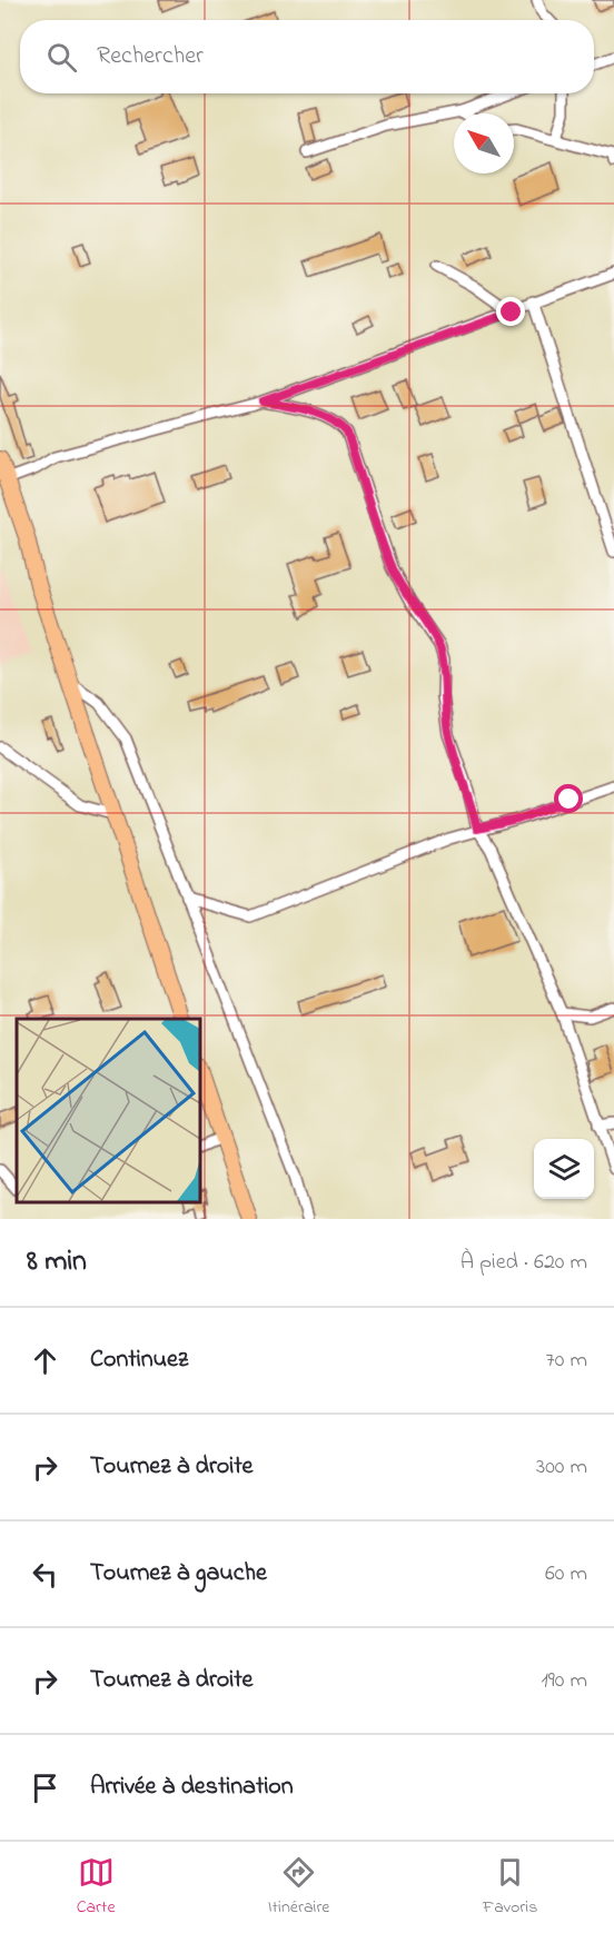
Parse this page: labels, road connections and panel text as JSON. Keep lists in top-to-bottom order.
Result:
{
  "north": "top left",
  "page": {
    "search": "Rechercher",
    "heading": ["8 min", "À pied · 620 m"],
    "list": [
      ["Continuez", "70 m"],
      ["Tournez à droite", "300 m"],
      ["Tournez à gauche", "60 m"],
      ["Tournez à droite", "190 m"],
      "Arrivée à destination"
    ],
    "nav": ["Carte", "Itinéraire", "Favoris"]
  }
}
